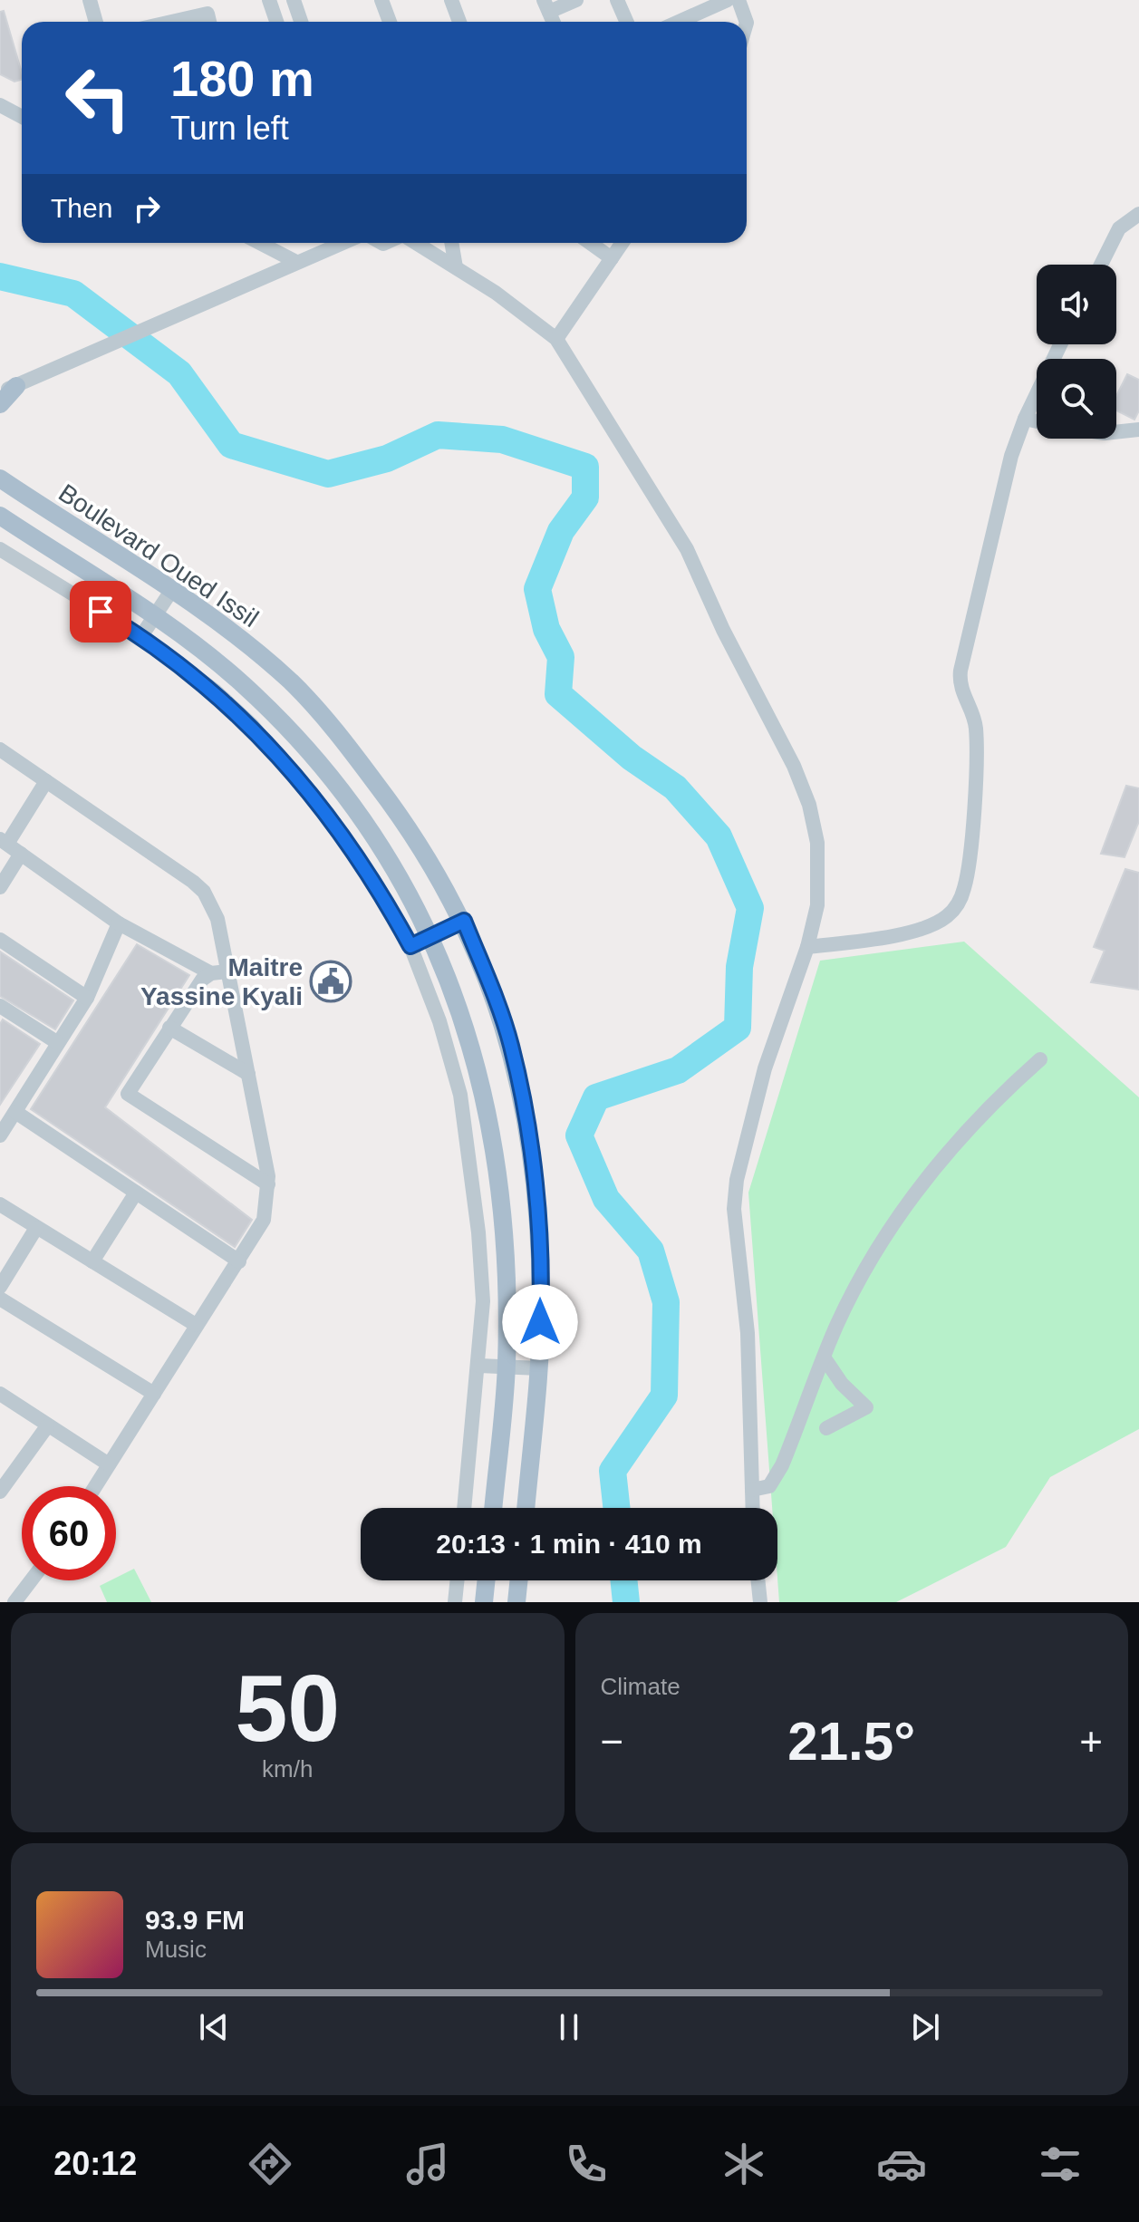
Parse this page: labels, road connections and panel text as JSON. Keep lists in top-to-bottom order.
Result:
{
  "streets": {
    "main road": ["Boulevard Oued Issil"]
  },
  "places": {
    "public building": ["Maitre Yassine Kyali"]
  },
  "page": {
    "turn": ["180 m", "Turn left"],
    "then": "Then",
    "limit": "60",
    "trip": "20:13 · 1 min · 410 m",
    "tile": [
      ["50", "km/h"],
      "Climate"
    ],
    "heat": ["−", "21.5°", "+"],
    "song": ["93.9 FM", "Music"],
    "tabs": "20:12"
  }
}
